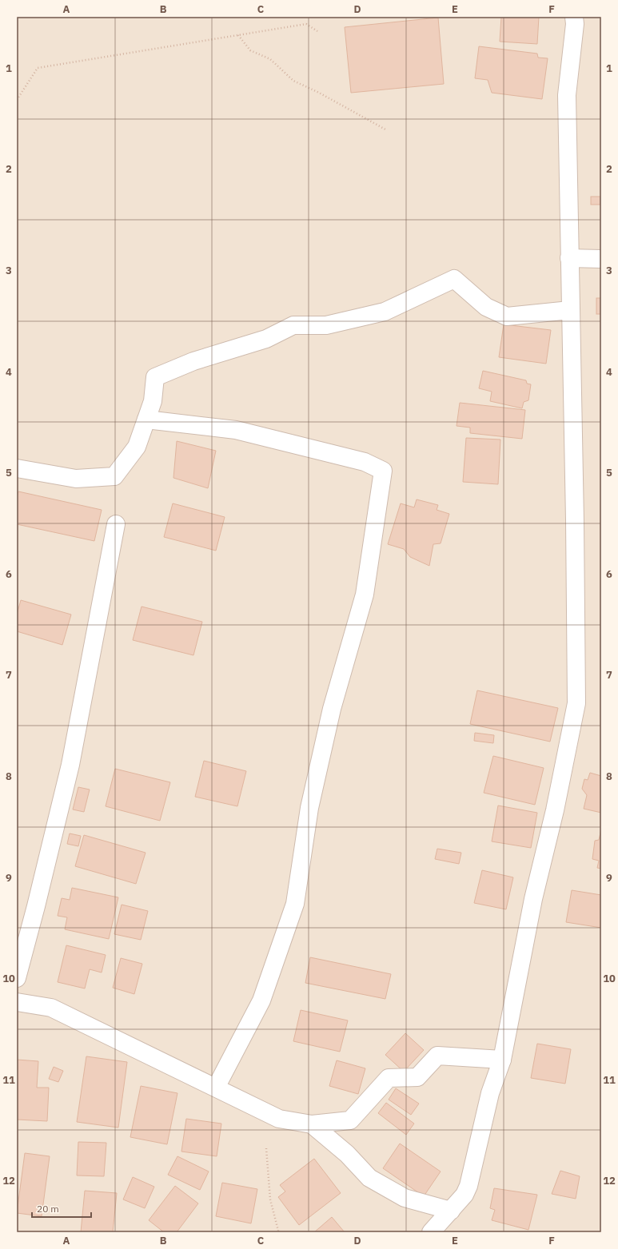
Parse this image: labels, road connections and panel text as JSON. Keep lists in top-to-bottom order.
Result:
{
  "scale_bar": "20 m",
  "grid": {
    "columns": [
      "A",
      "B",
      "C",
      "D",
      "E",
      "F"
    ],
    "rows": [
      "1",
      "2",
      "3",
      "4",
      "5",
      "6",
      "7",
      "8",
      "9",
      "10",
      "11",
      "12"
    ]
  }
}
